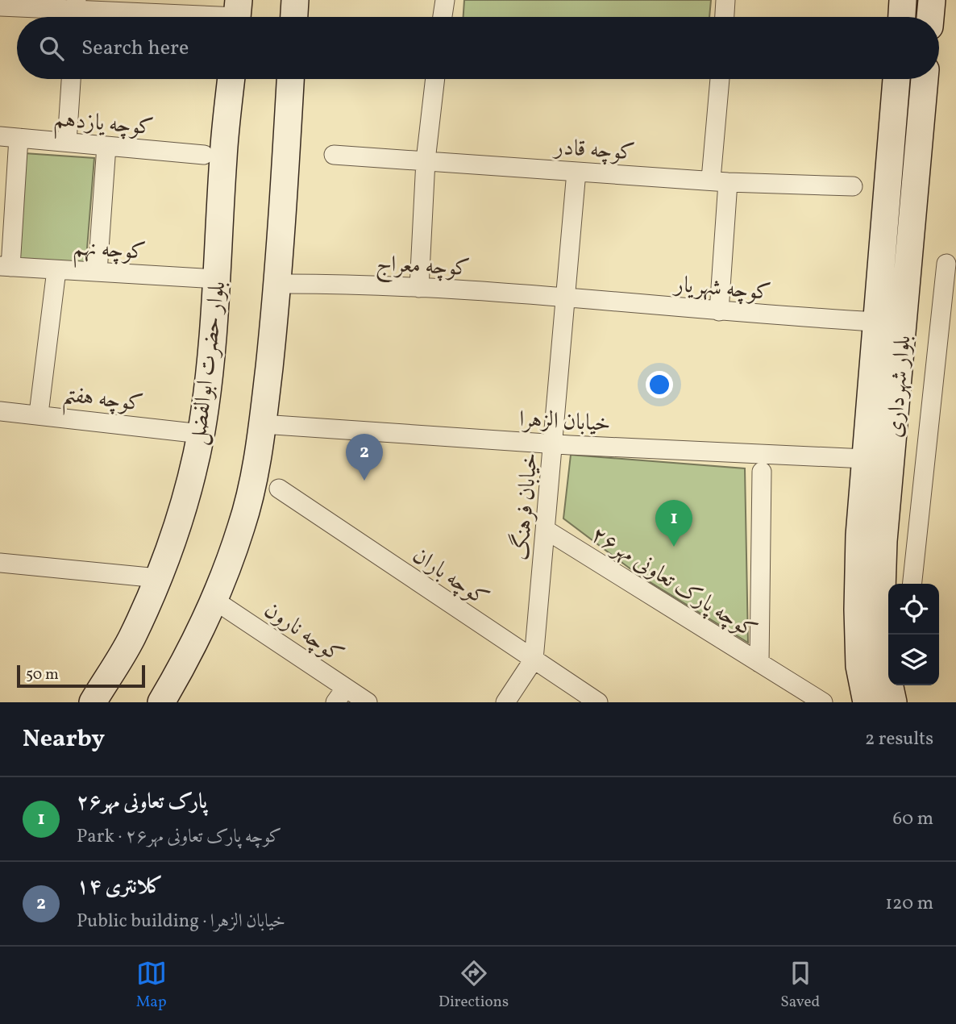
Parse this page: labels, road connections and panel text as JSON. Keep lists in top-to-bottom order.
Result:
{
  "streets": {
    "main road": ["بلوار حضرت ابوالفضل", "بلوار شهرداری"],
    "street": [
      "کوچه یازدهم",
      "کوچه قادر",
      "کوچه نهم",
      "کوچه معراج",
      "کوچه شهریار",
      "کوچه هفتم",
      "خیابان الزهرا",
      "خیابان فرهنگ",
      "کوچه باران",
      "کوچه پارک تعاونی مهر۲۶",
      "کوچه نارون"
    ]
  },
  "crossings": [
    ["کوچه قادر", "خیابان فرهنگ"],
    ["کوچه نهم", "بلوار حضرت ابوالفضل"],
    ["کوچه معراج", "کوچه شهریار"],
    ["کوچه معراج", "خیابان فرهنگ"],
    ["کوچه شهریار", "بلوار شهرداری"],
    ["کوچه شهریار", "خیابان فرهنگ"],
    ["بلوار حضرت ابوالفضل", "کوچه هفتم"],
    ["بلوار شهرداری", "خیابان الزهرا"],
    ["خیابان الزهرا", "خیابان فرهنگ"],
    ["خیابان فرهنگ", "کوچه باران"],
    ["خیابان فرهنگ", "کوچه پارک تعاونی مهر۲۶"]
  ],
  "scale_bar": "50 m",
  "page": {
    "search": "Search here",
    "pins": ["2", "1"],
    "scale": "50 m",
    "heading": ["Nearby", "2 results"],
    "list": [
      {
        "mark": "1",
        "name": "پارک تعاونی مهر۲۶",
        "note": "Park · کوچه پارک تعاونی مهر۲۶",
        "value": "60 m"
      },
      {
        "mark": "2",
        "name": "کلانتری ۱۴",
        "note": "Public building · خیابان الزهرا",
        "value": "120 m"
      }
    ],
    "nav": ["Map", "Directions", "Saved"]
  }
}
